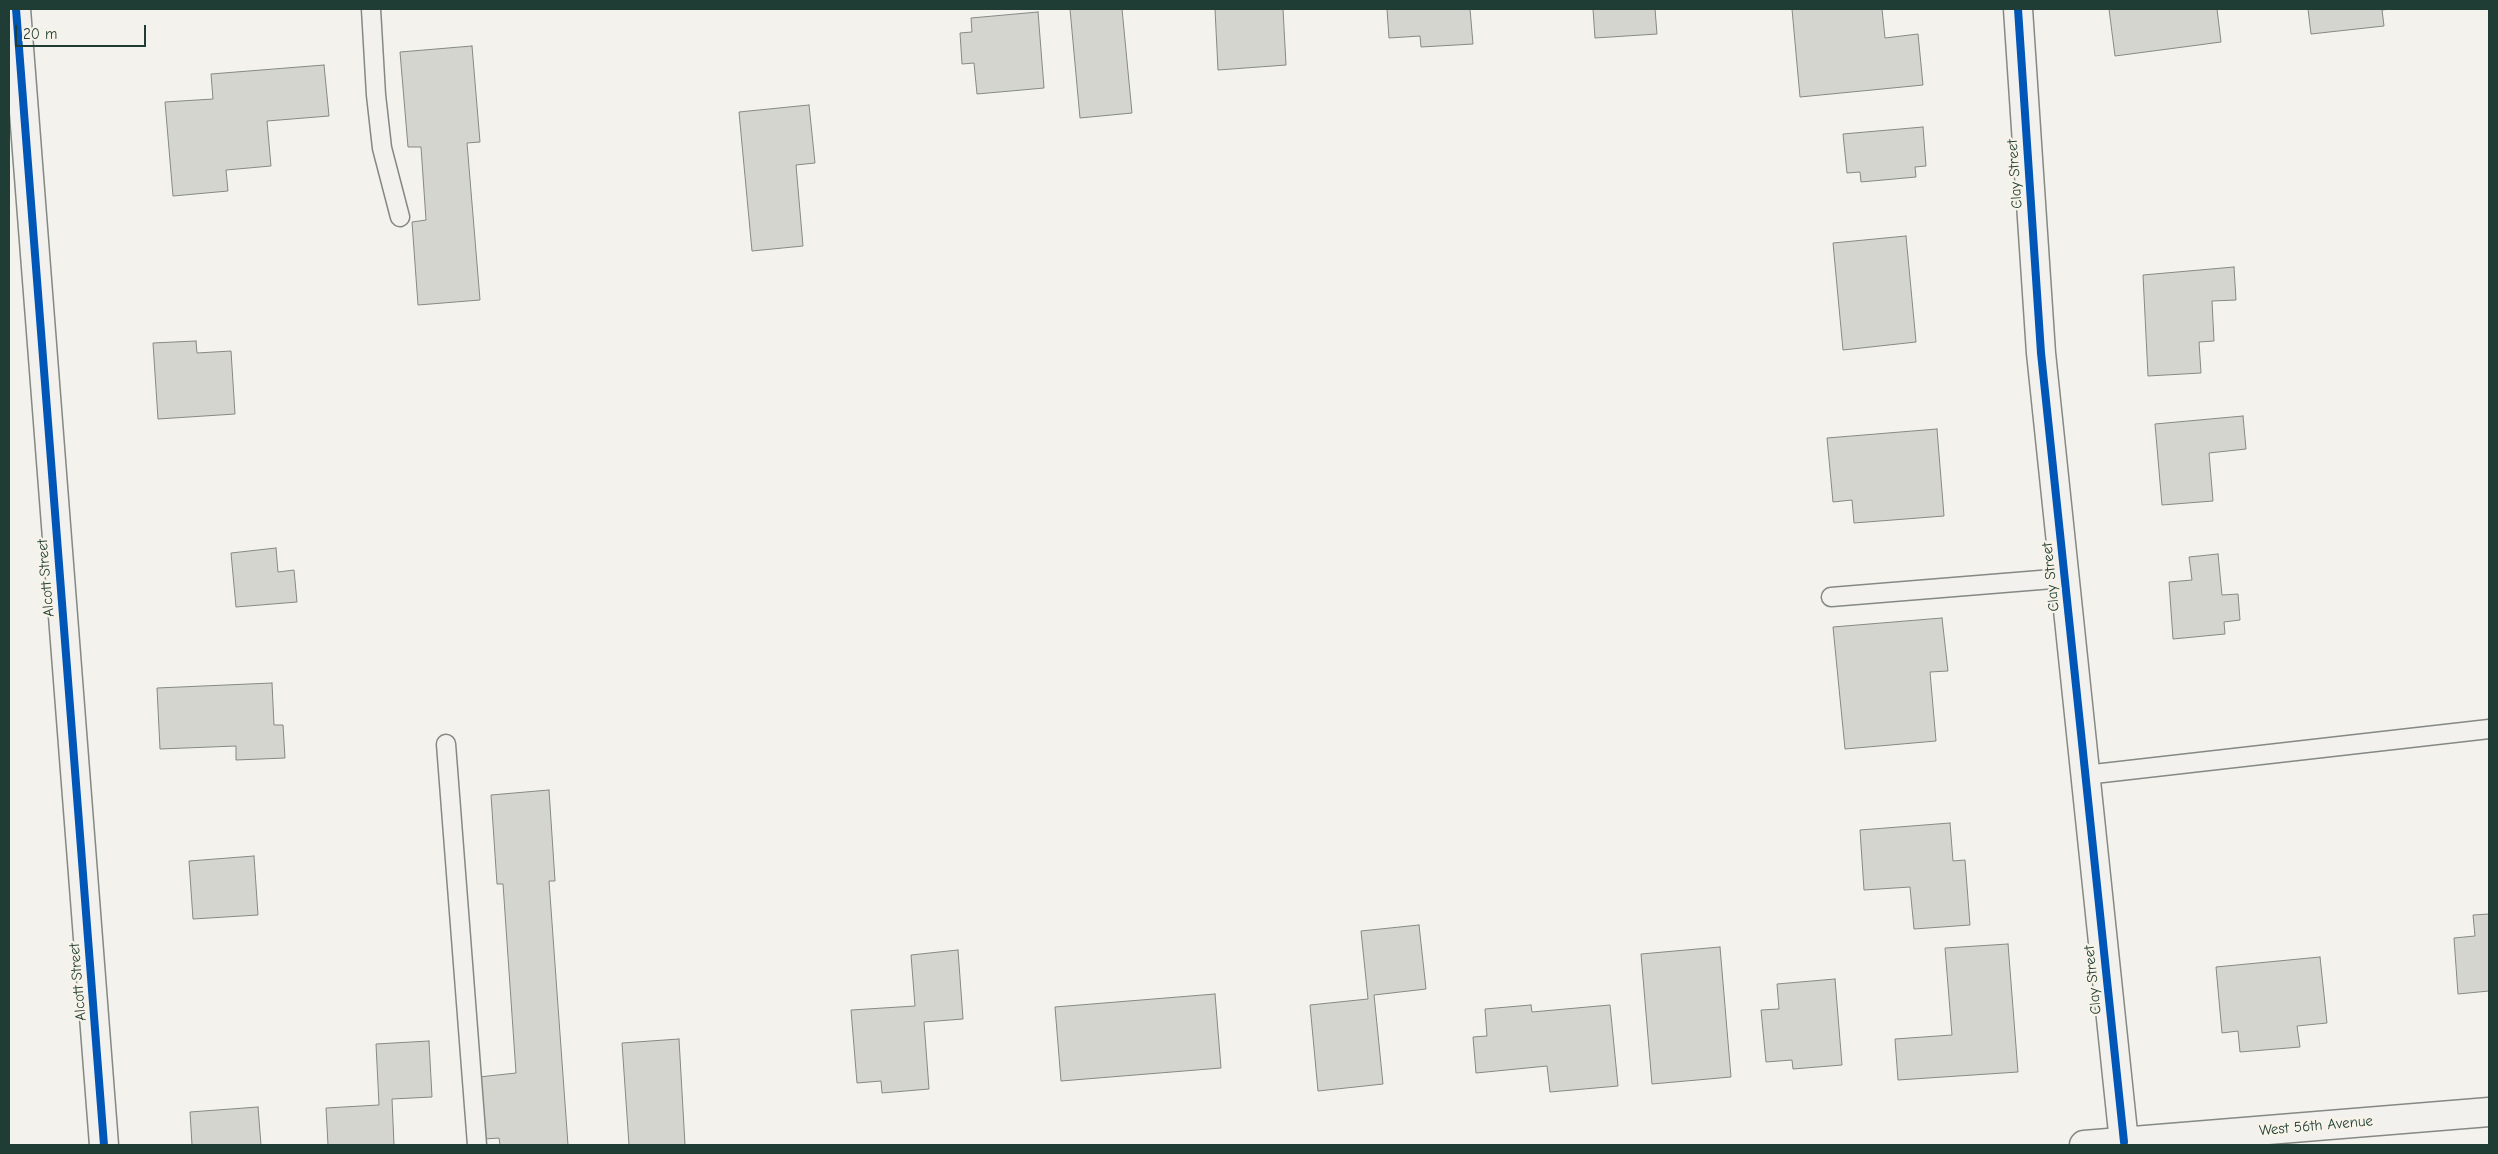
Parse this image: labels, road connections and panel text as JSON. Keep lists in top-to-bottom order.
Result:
{
  "streets": {
    "street": ["Clay Street", "Alcott Street", "West 56th Avenue"]
  },
  "crossings": [
    ["Clay Street", "West 56th Avenue"]
  ],
  "scale_bar": "20 m"
}
